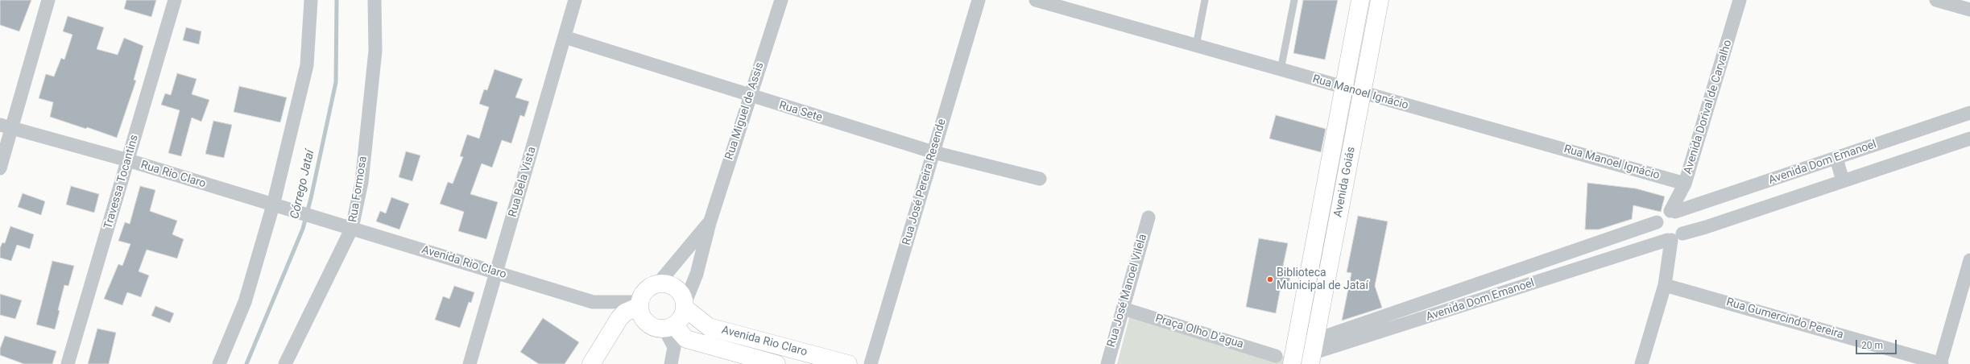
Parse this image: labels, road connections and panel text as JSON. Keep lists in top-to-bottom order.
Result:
{
  "streets": {
    "main road": ["Avenida Goiás", "Avenida Rio Claro"],
    "street": [
      "Rua Manoel Ignácio",
      "Avenida Dorival de Carvalho",
      "Rua Miguel de Assis",
      "Rua Sete",
      "Avenida Dom Emanoel",
      "Rua Rio Claro",
      "Travessa Tocantins",
      "Rua Bela Vista",
      "Rua José Pereira Resende",
      "Rua Formosa",
      "Rua José Manoel Vilela",
      "Rua Gumercindo Pereira",
      "Praça Olho D'agua"
    ]
  },
  "crossings": [
    ["Rua Manoel Ignácio", "Avenida Dorival de Carvalho"],
    ["Rua Manoel Ignácio", "Avenida Goiás"],
    ["Avenida Dorival de Carvalho", "Avenida Dom Emanoel"],
    ["Rua Miguel de Assis", "Rua Sete"],
    ["Rua Miguel de Assis", "Avenida Rio Claro"],
    ["Rua Sete", "Rua Bela Vista"],
    ["Rua Sete", "Rua José Pereira Resende"],
    ["Avenida Dom Emanoel", "Avenida Goiás"],
    ["Rua Rio Claro", "Travessa Tocantins"],
    ["Rua Rio Claro", "Avenida Rio Claro"],
    ["Rua Bela Vista", "Avenida Rio Claro"],
    ["Rua Formosa", "Avenida Rio Claro"],
    ["Rua José Manoel Vilela", "Praça Olho D'agua"]
  ],
  "water": ["Córrego Jataí"],
  "places": ["Biblioteca Municipal de Jataí"],
  "scale_bar": "20 m"
}
